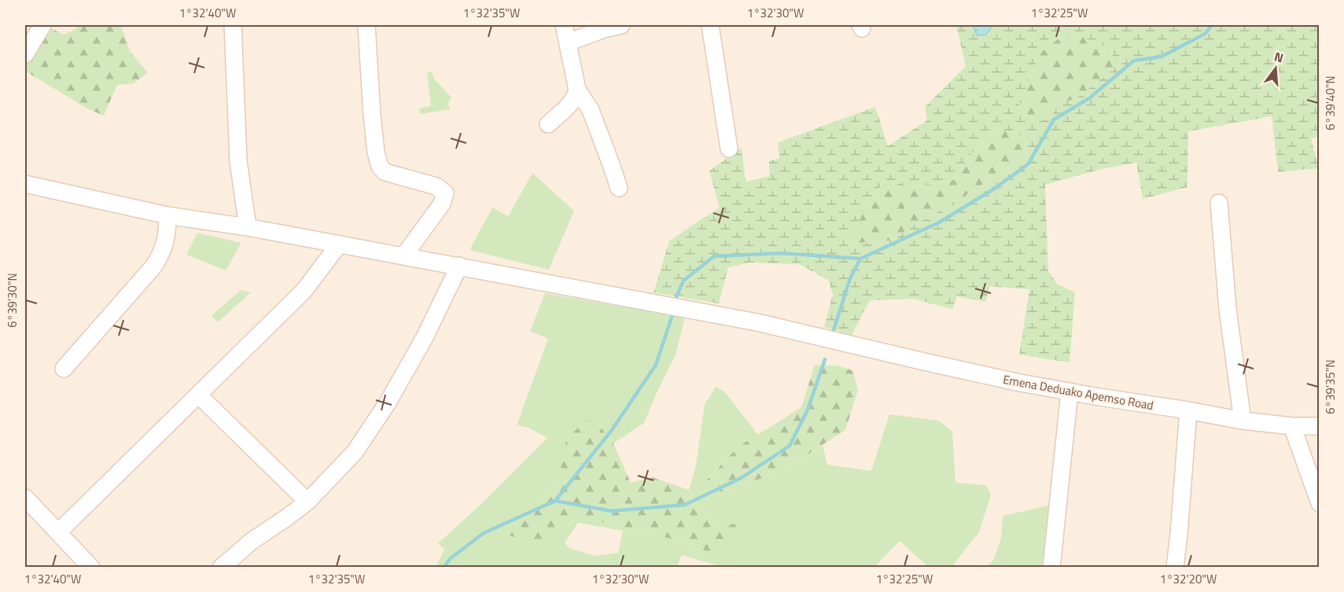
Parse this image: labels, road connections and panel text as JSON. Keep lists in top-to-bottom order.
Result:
{
  "streets": {
    "street": ["Emena Deduako Apemso Road"]
  },
  "north": "top",
  "coordinates": [
    "1°32'40\"W",
    "1°32'35\"W",
    "1°32'30\"W",
    "1°32'25\"W",
    "6°39'40\"N",
    "6°39'30\"N",
    "6°39'35\"N",
    "1°32'20\"W"
  ]
}
